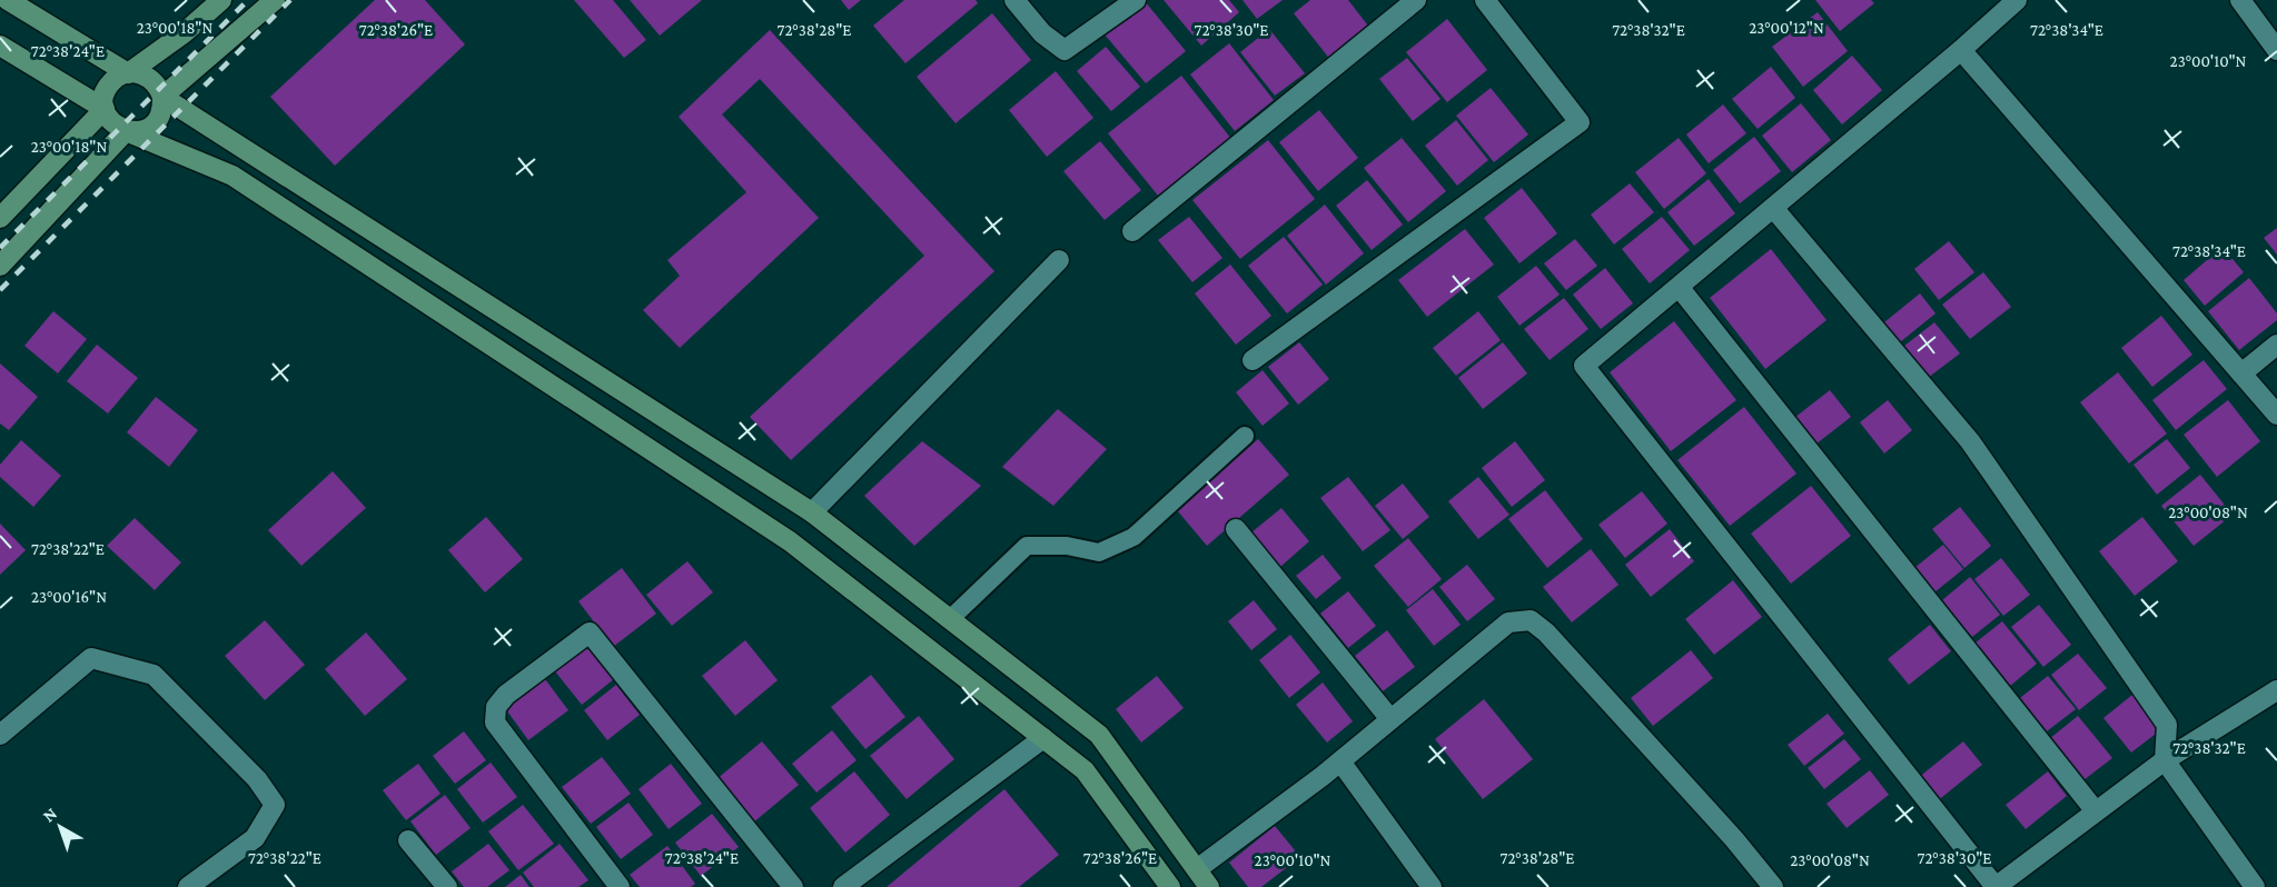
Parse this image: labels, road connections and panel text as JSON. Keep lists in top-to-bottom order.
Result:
{
  "north": "top left",
  "coordinates": [
    "23°00'18\"N",
    "23°00'12\"N",
    "72°38'26\"E",
    "72°38'28\"E",
    "72°38'30\"E",
    "72°38'32\"E",
    "72°38'34\"E",
    "72°38'24\"E",
    "23°00'10\"N",
    "23°00'08\"N",
    "72°38'22\"E",
    "23°00'16\"N"
  ]
}
